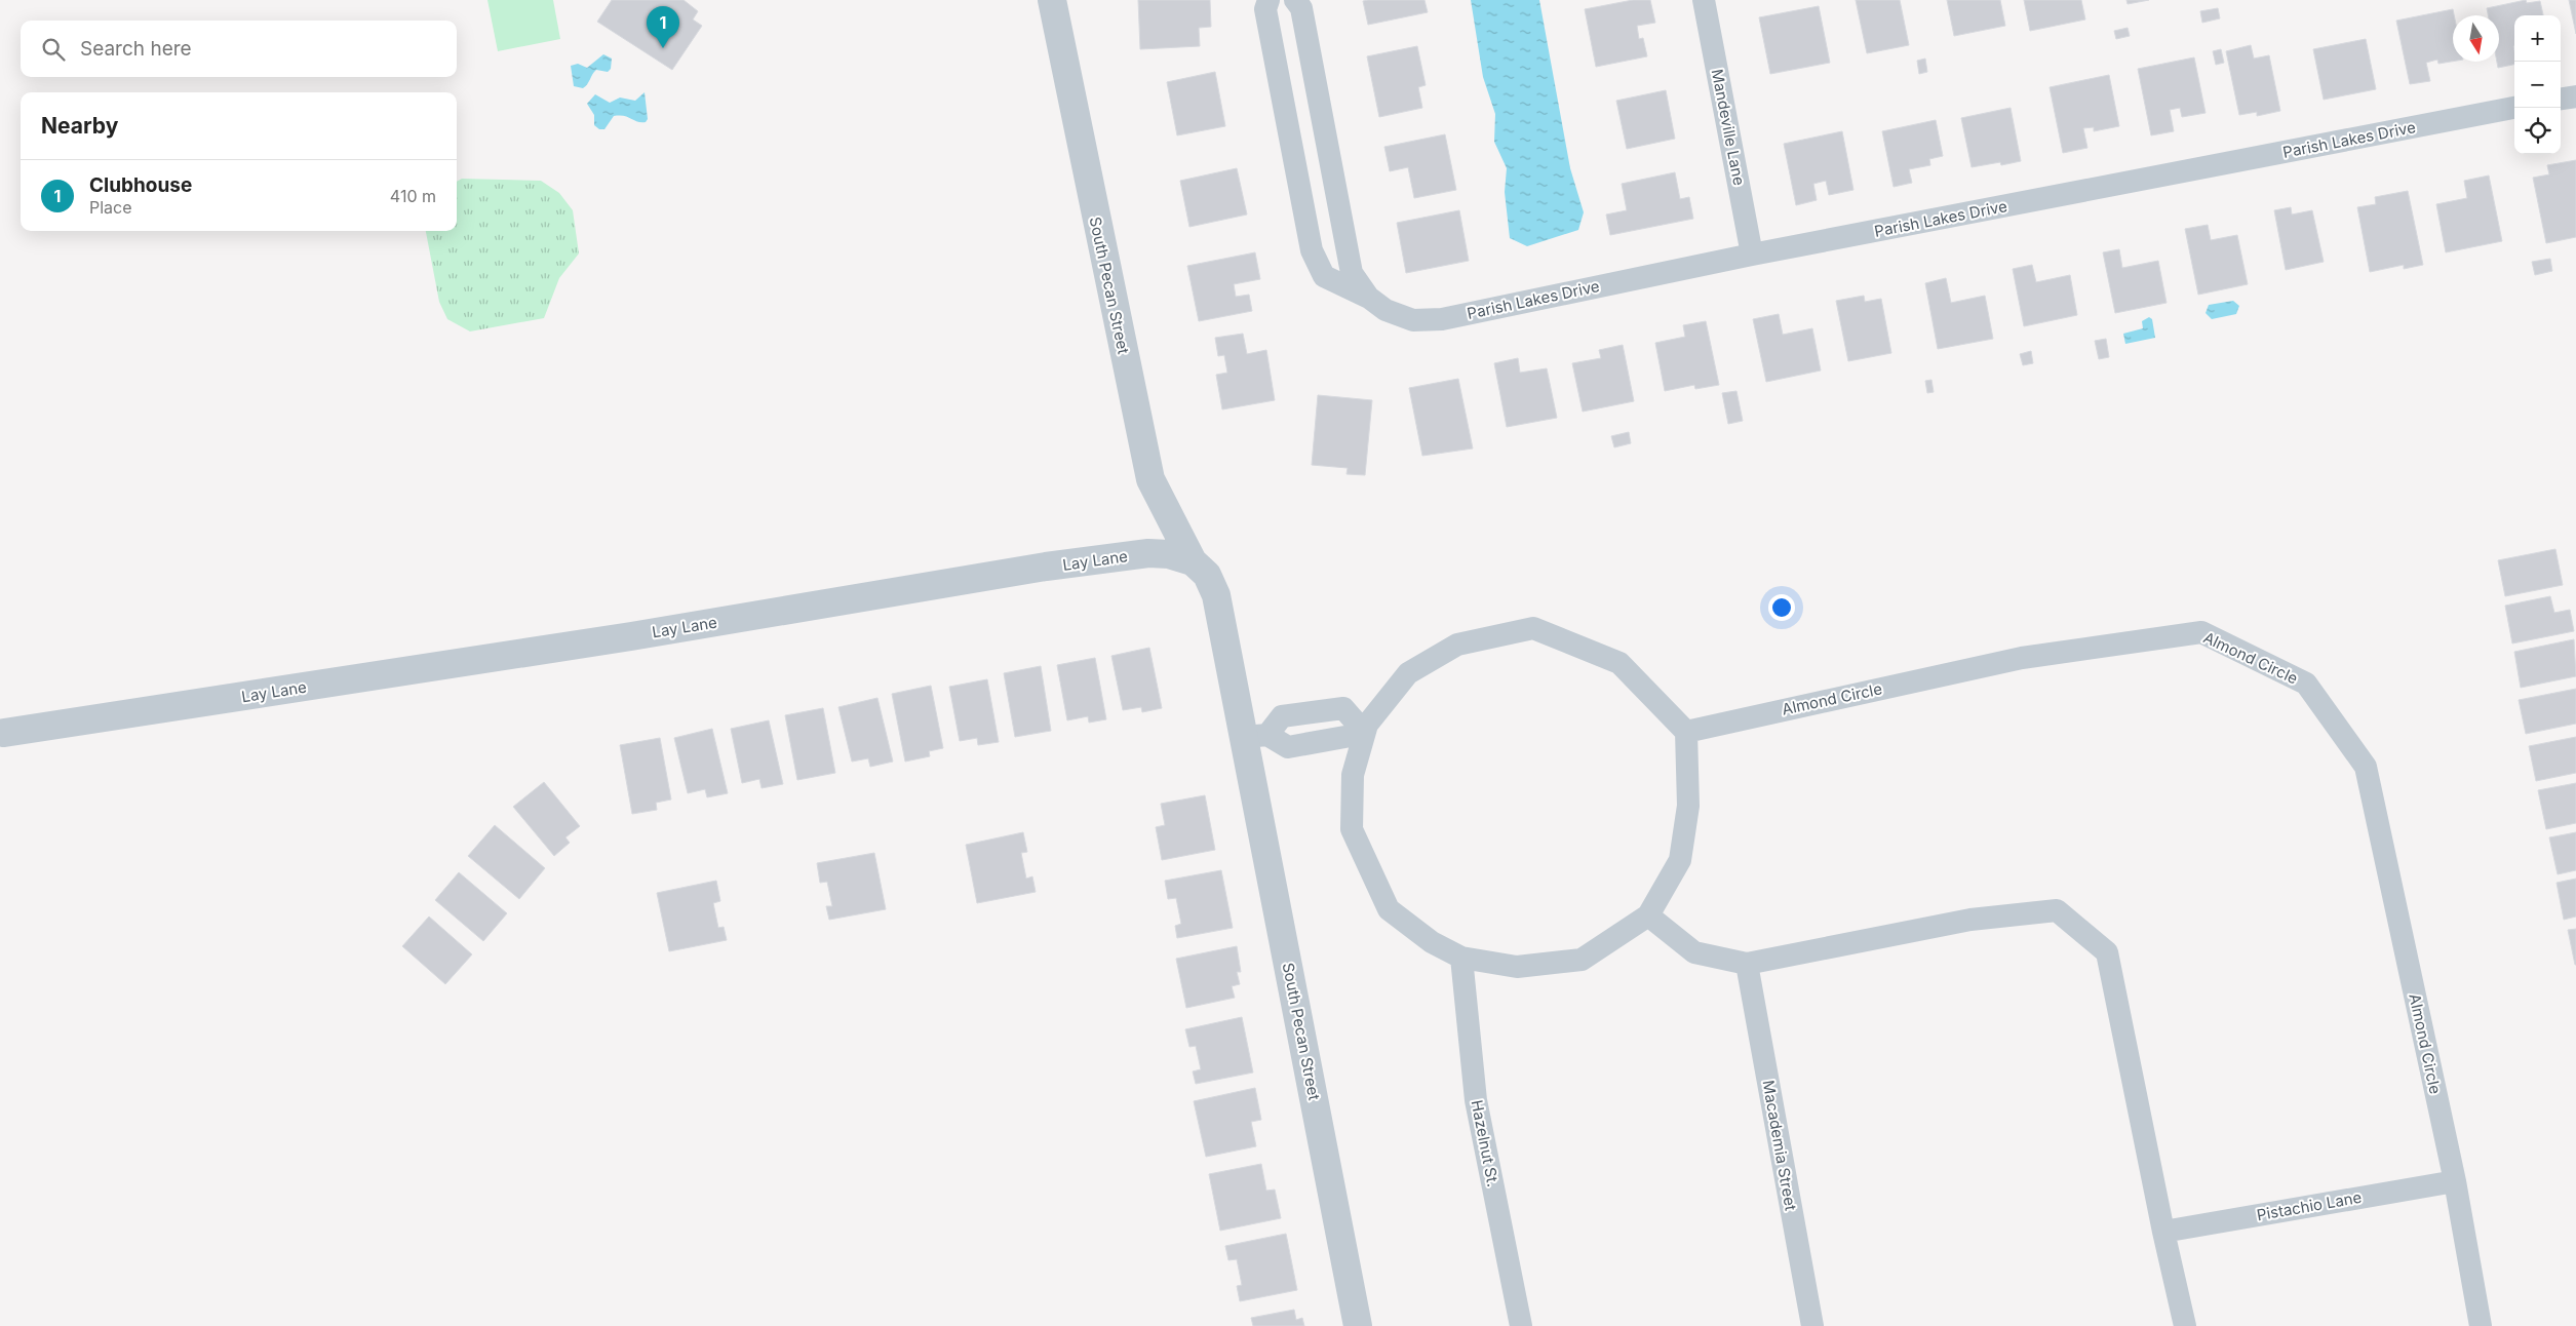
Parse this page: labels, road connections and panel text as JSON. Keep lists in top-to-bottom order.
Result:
{
  "streets": {
    "street": [
      "Mandeville Lane",
      "Parish Lakes Drive",
      "South Pecan Street",
      "Lay Lane",
      "Almond Circle",
      "Hazelnut St.",
      "Macademia Street",
      "Pistachio Lane"
    ]
  },
  "crossings": [
    ["Mandeville Lane", "Parish Lakes Drive"],
    ["South Pecan Street", "Lay Lane"],
    ["Almond Circle", "Pistachio Lane"]
  ],
  "north": "bottom",
  "page": {
    "pins": "1",
    "map_buttons": ["+", "−"],
    "search": "Search here",
    "heading": "Nearby",
    "list": [
      {
        "mark": "1",
        "name": "Clubhouse",
        "note": "Place",
        "value": "410 m"
      }
    ]
  }
}
